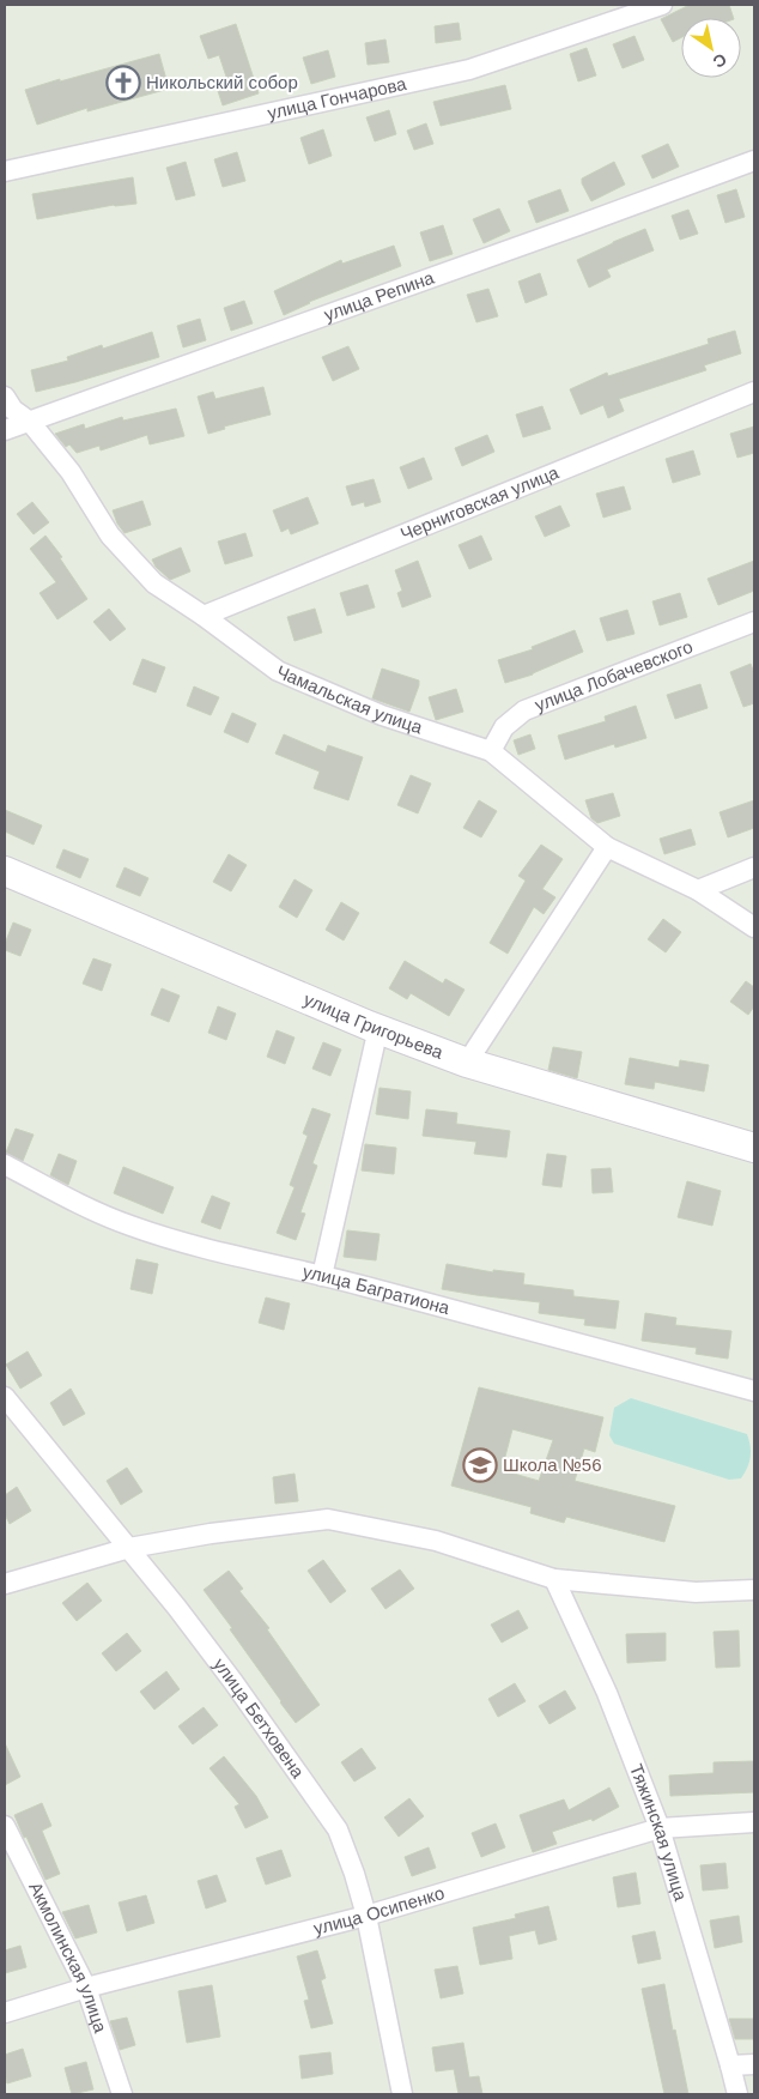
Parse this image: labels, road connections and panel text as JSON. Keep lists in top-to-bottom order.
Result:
{
  "streets": {
    "main road": ["улица Григорьева"],
    "street": [
      "улица Гончарова",
      "улица Репина",
      "Черниговская улица",
      "улица Лобачевского",
      "Чамальская улица",
      "улица Багратиона",
      "улица Бетховена",
      "Тяжинская улица",
      "улица Осипенко",
      "Акмолинская улица"
    ]
  },
  "crossings": [
    ["улица Репина", "Чамальская улица"],
    ["Черниговская улица", "Чамальская улица"],
    ["улица Лобачевского", "Чамальская улица"],
    ["улица Бетховена", "улица Осипенко"],
    ["Тяжинская улица", "улица Осипенко"],
    ["улица Осипенко", "Акмолинская улица"]
  ],
  "places": {
    "church": ["Никольский собор"],
    "school or university": ["Школа №56"]
  },
  "north": "bottom right"
}
